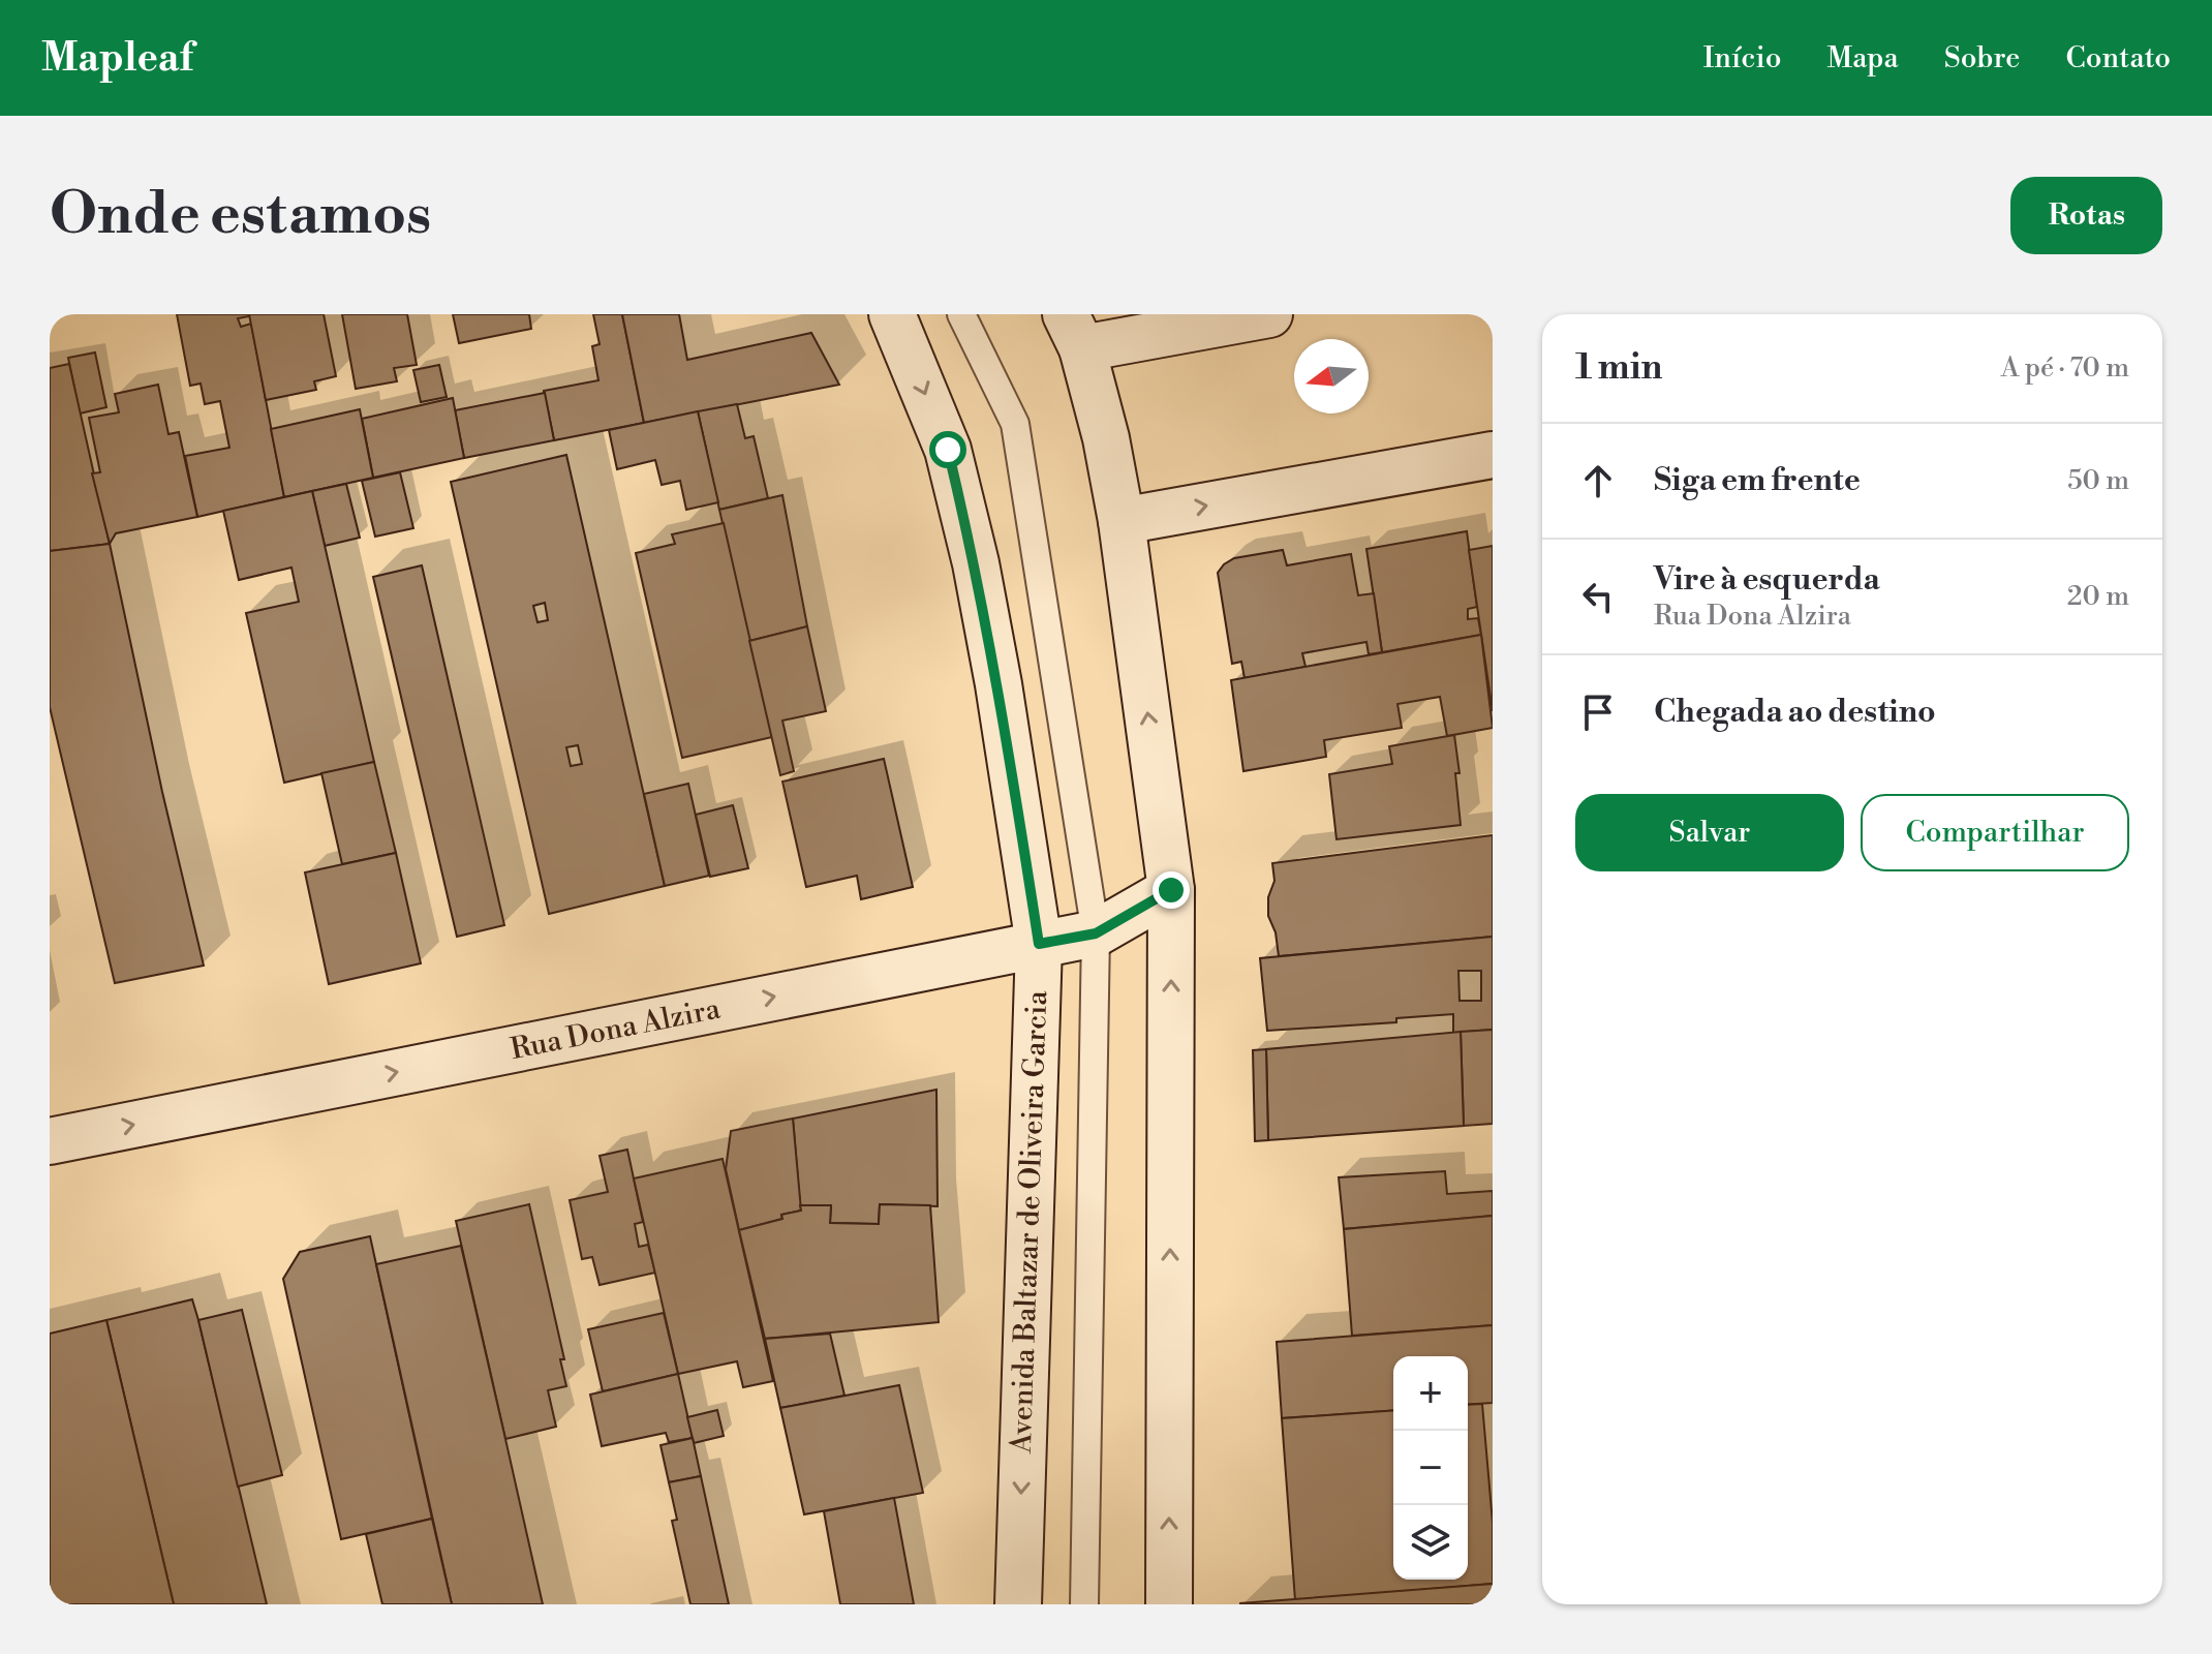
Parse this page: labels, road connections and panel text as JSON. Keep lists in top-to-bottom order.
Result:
{
  "streets": {
    "main road": ["Rua Dona Alzira", "Avenida Baltazar de Oliveira Garcia"]
  },
  "crossings": [
    ["Rua Dona Alzira", "Avenida Baltazar de Oliveira Garcia"]
  ],
  "one_way": ["Rua Dona Alzira"],
  "north": "left",
  "page": {
    "header": "Mapleaf",
    "nav": [
      "Início",
      "Mapa",
      "Sobre",
      "Contato"
    ],
    "buttons": [
      "Rotas",
      ["Salvar", "Compartilhar"]
    ],
    "title": "Onde estamos",
    "heading": ["1 min", "A pé · 70 m"],
    "list": [
      ["Siga em frente", "50 m"],
      ["Vire à esquerda", "Rua Dona Alzira", "20 m"],
      "Chegada ao destino"
    ],
    "map_buttons": ["+", "−"]
  }
}
